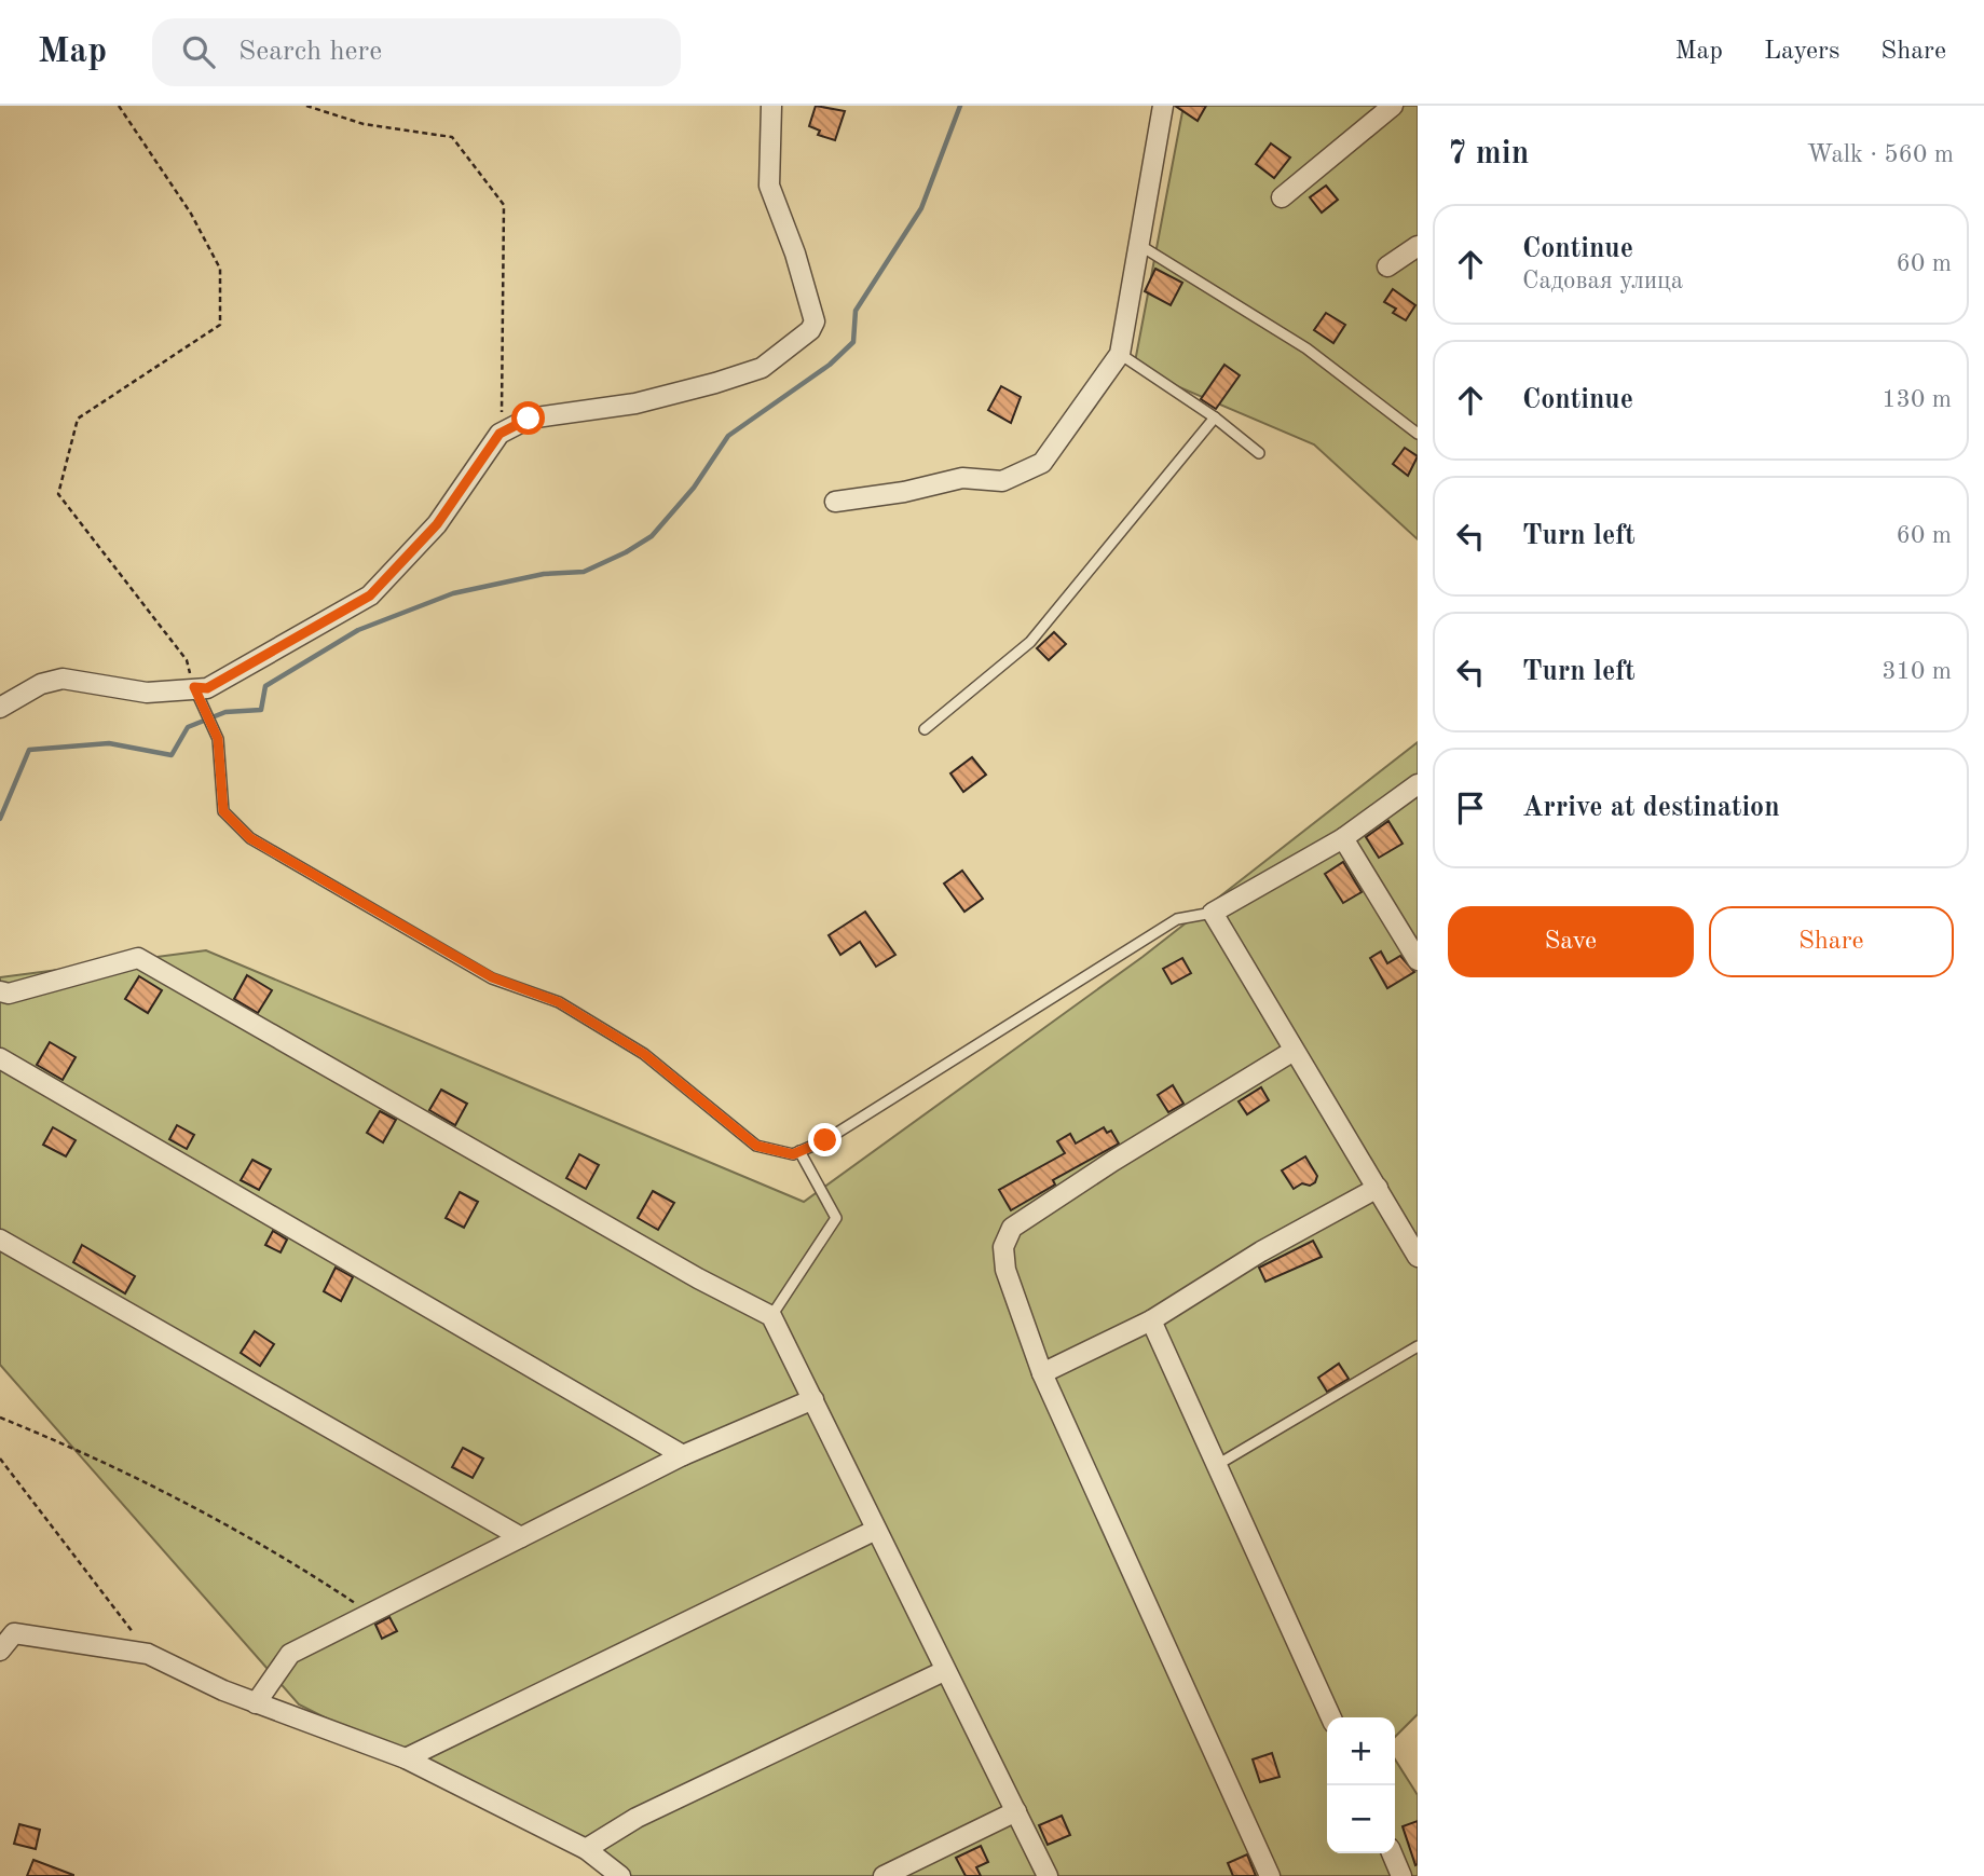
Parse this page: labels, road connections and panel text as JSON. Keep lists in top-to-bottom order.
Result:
{
  "page": {
    "header": "Map",
    "search": "Search here",
    "nav": ["Map", "Layers", "Share"],
    "heading": ["7 min", "Walk · 560 m"],
    "list": [
      ["Continue", "Садовая улица", "60 m"],
      ["Continue", "130 m"],
      ["Turn left", "60 m"],
      ["Turn left", "310 m"],
      "Arrive at destination"
    ],
    "buttons": ["Save", "Share"],
    "map_buttons": ["+", "−"]
  }
}
